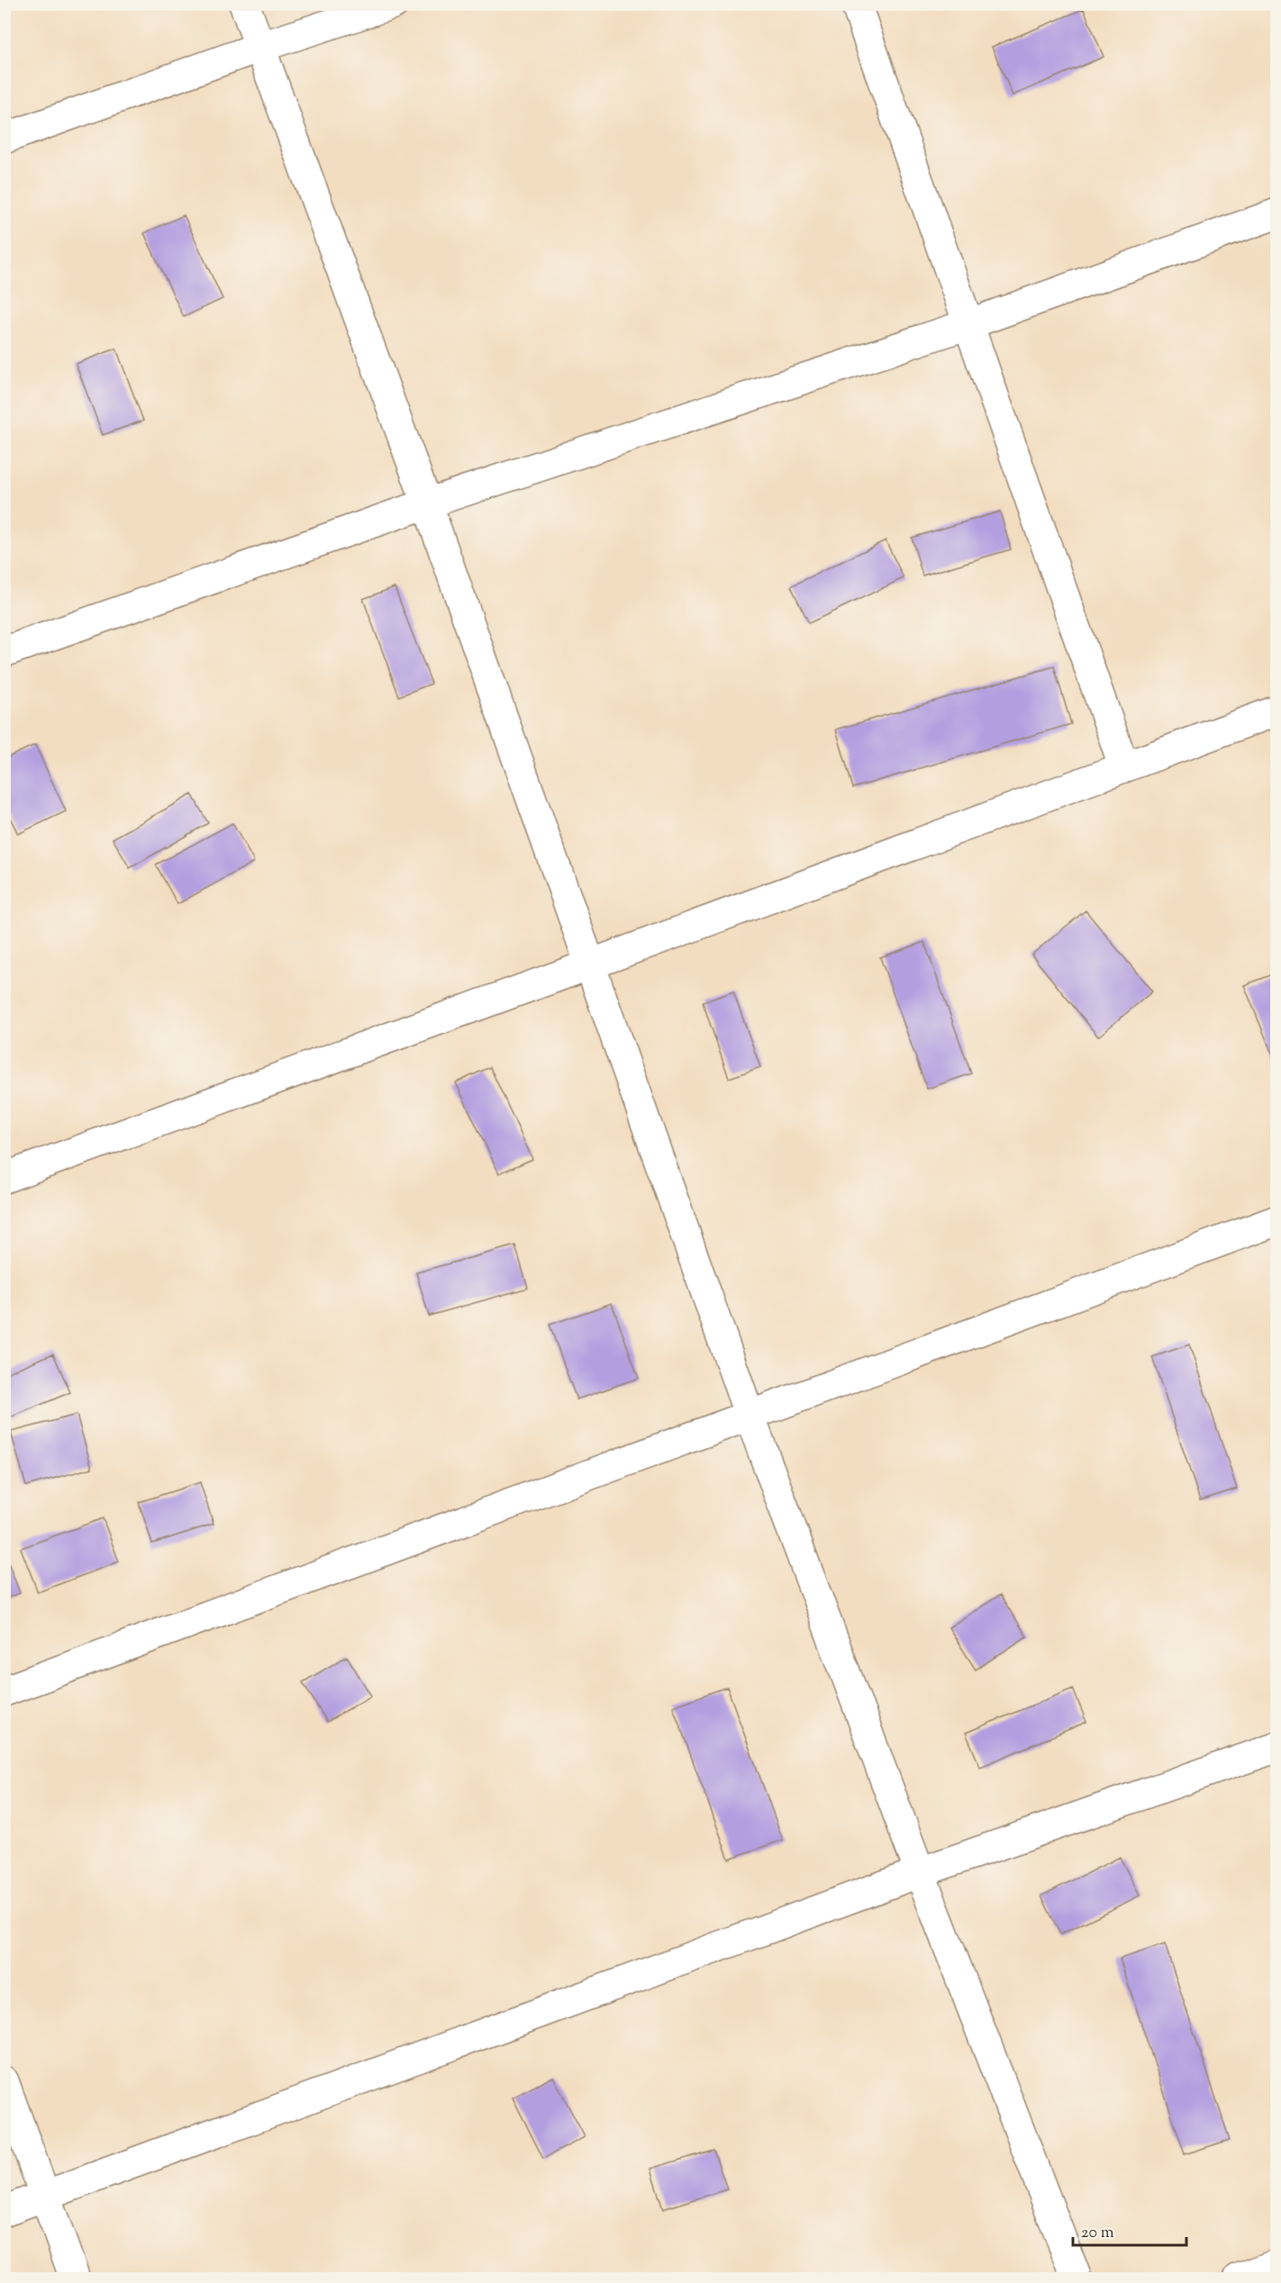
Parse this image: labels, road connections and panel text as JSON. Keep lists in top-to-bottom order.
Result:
{
  "scale_bar": "20 m"
}
